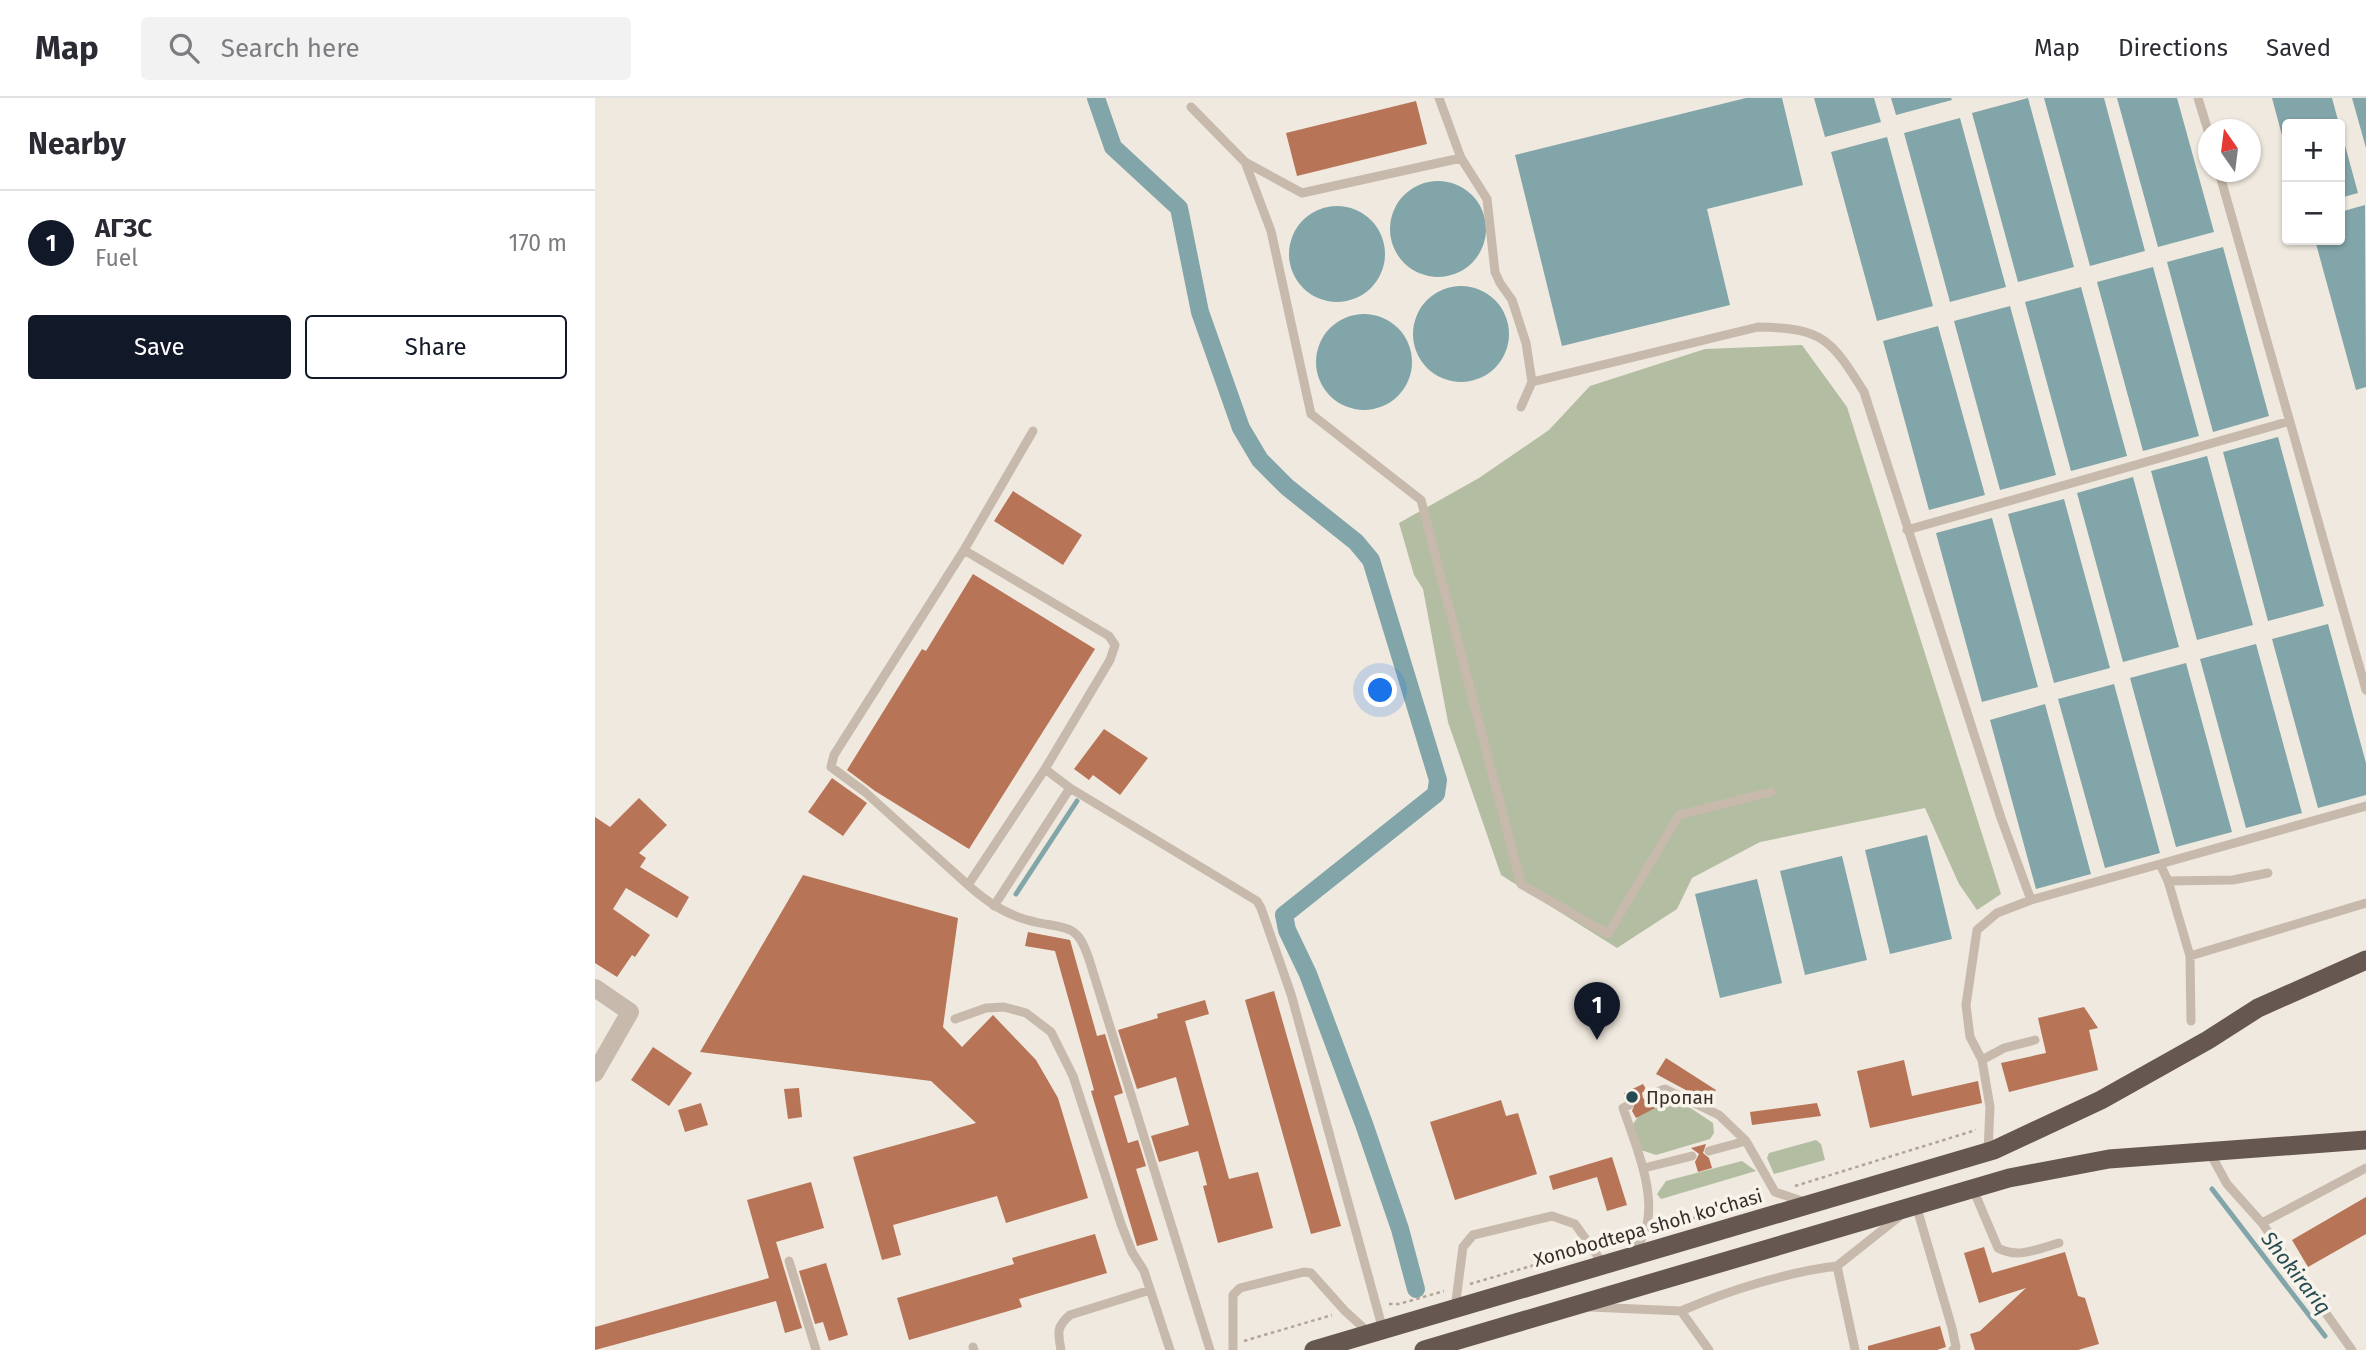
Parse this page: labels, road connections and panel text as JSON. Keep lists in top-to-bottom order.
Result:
{
  "streets": {
    "highway": ["Xonobodtepa shoh ko'chasi"]
  },
  "water": ["Shokirariq"],
  "places": ["Пропан"],
  "north": "top",
  "page": {
    "header": "Map",
    "search": "Search here",
    "nav": ["Map", "Directions", "Saved"],
    "heading": "Nearby",
    "map_buttons": ["+", "−"],
    "list": [
      {
        "mark": "1",
        "name": "АГЗС",
        "note": "Fuel",
        "value": "170 m"
      }
    ],
    "buttons": ["Save", "Share"],
    "pins": "1"
  }
}
